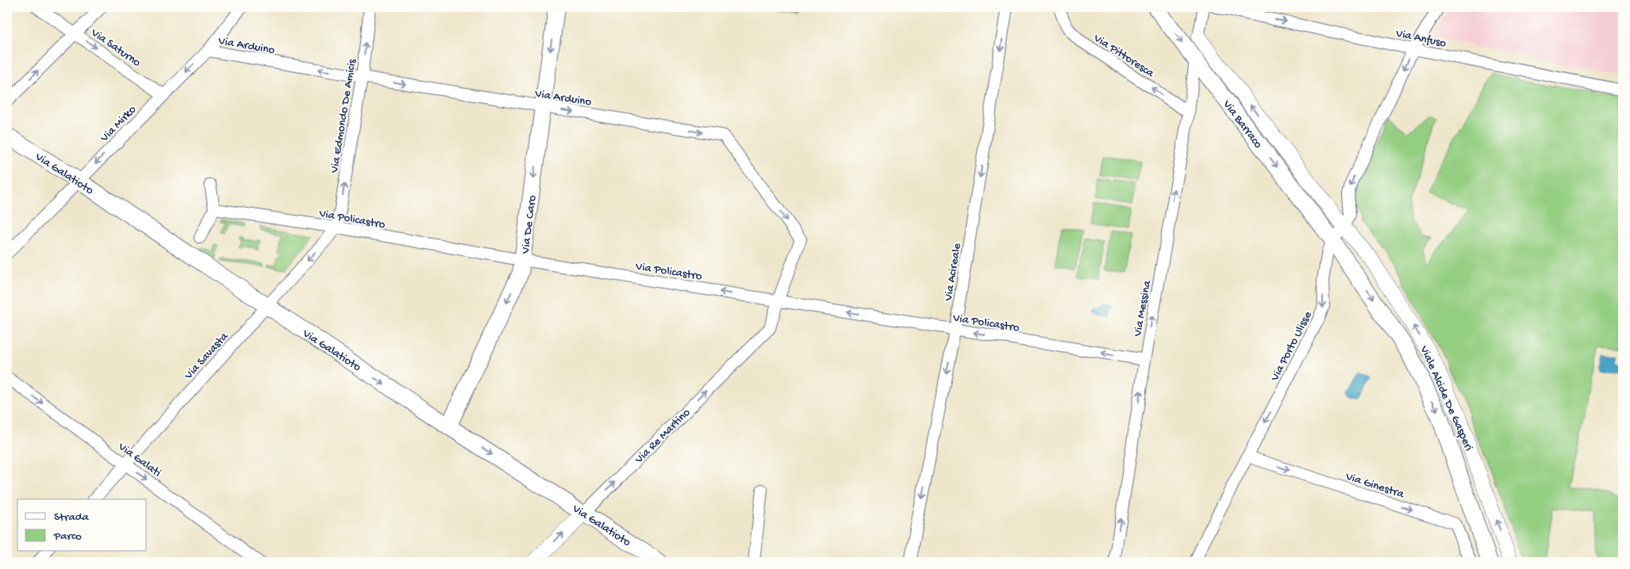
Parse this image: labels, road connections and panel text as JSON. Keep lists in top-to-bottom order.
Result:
{
  "streets": {
    "main road": [
      "Via Barraco",
      "Via Galatioto",
      "Via De Caro",
      "Viale Alcide De Gasperi"
    ],
    "street": [
      "Via Anfuso",
      "Via Arduino",
      "Via Saturno",
      "Via Pittoresca",
      "Via Edmondo De Amicis",
      "Via Mirko",
      "Via Policastro",
      "Via Acireale",
      "Via Messina",
      "Via Porto Ulisse",
      "Via Savasta",
      "Via Re Martino",
      "Via Galati",
      "Via Ginestra"
    ]
  },
  "crossings": [
    ["Via Anfuso", "Via Porto Ulisse"],
    ["Via Arduino", "Via Edmondo De Amicis"],
    ["Via Arduino", "Via Mirko"],
    ["Via Arduino", "Via Policastro"],
    ["Via Arduino", "Via De Caro"],
    ["Via Arduino", "Via Re Martino"],
    ["Via Saturno", "Via Mirko"],
    ["Via Pittoresca", "Via Messina"],
    ["Via Edmondo De Amicis", "Via Policastro"],
    ["Via Edmondo De Amicis", "Via Savasta"],
    ["Via Mirko", "Via Galatioto"],
    ["Via Barraco", "Via Messina"],
    ["Via Barraco", "Via Porto Ulisse"],
    ["Via Barraco", "Viale Alcide De Gasperi"],
    ["Via Galatioto", "Via De Caro"],
    ["Via Galatioto", "Via Savasta"],
    ["Via Galatioto", "Via Re Martino"],
    ["Via Policastro", "Via De Caro"],
    ["Via Policastro", "Via Acireale"],
    ["Via Policastro", "Via Messina"],
    ["Via Policastro", "Via Savasta"],
    ["Via Policastro", "Via Re Martino"],
    ["Via Porto Ulisse", "Viale Alcide De Gasperi"],
    ["Via Porto Ulisse", "Via Ginestra"],
    ["Via Savasta", "Via Galati"]
  ],
  "one_way": [
    "Via Anfuso",
    "Via Saturno",
    "Via Pittoresca",
    "Via Edmondo De Amicis",
    "Via Mirko",
    "Via Galatioto",
    "Via Policastro",
    "Via De Caro",
    "Via Acireale",
    "Via Messina",
    "Via Porto Ulisse",
    "Via Re Martino",
    "Via Galati",
    "Via Ginestra"
  ],
  "legend": ["Strada", "Parco"]
}
